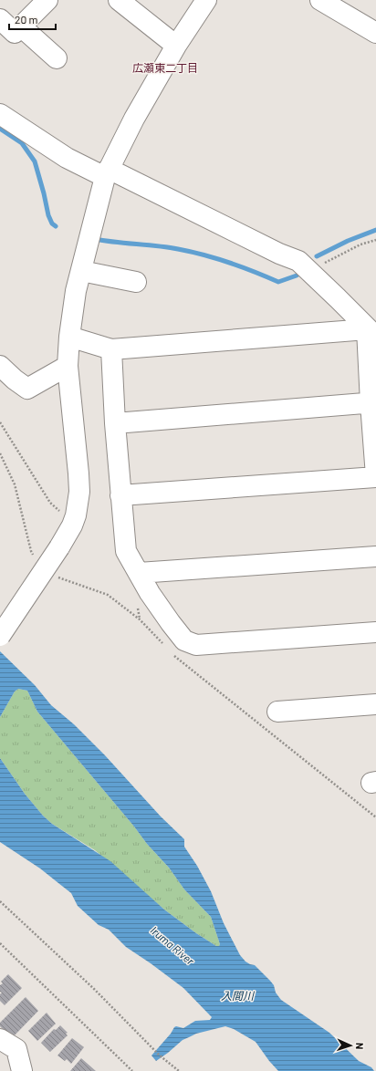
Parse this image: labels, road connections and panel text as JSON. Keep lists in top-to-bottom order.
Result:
{
  "districts": ["広瀬東二丁目"],
  "water": ["Iruma River", "入間川"],
  "scale_bar": "20 m",
  "north": "right"
}
